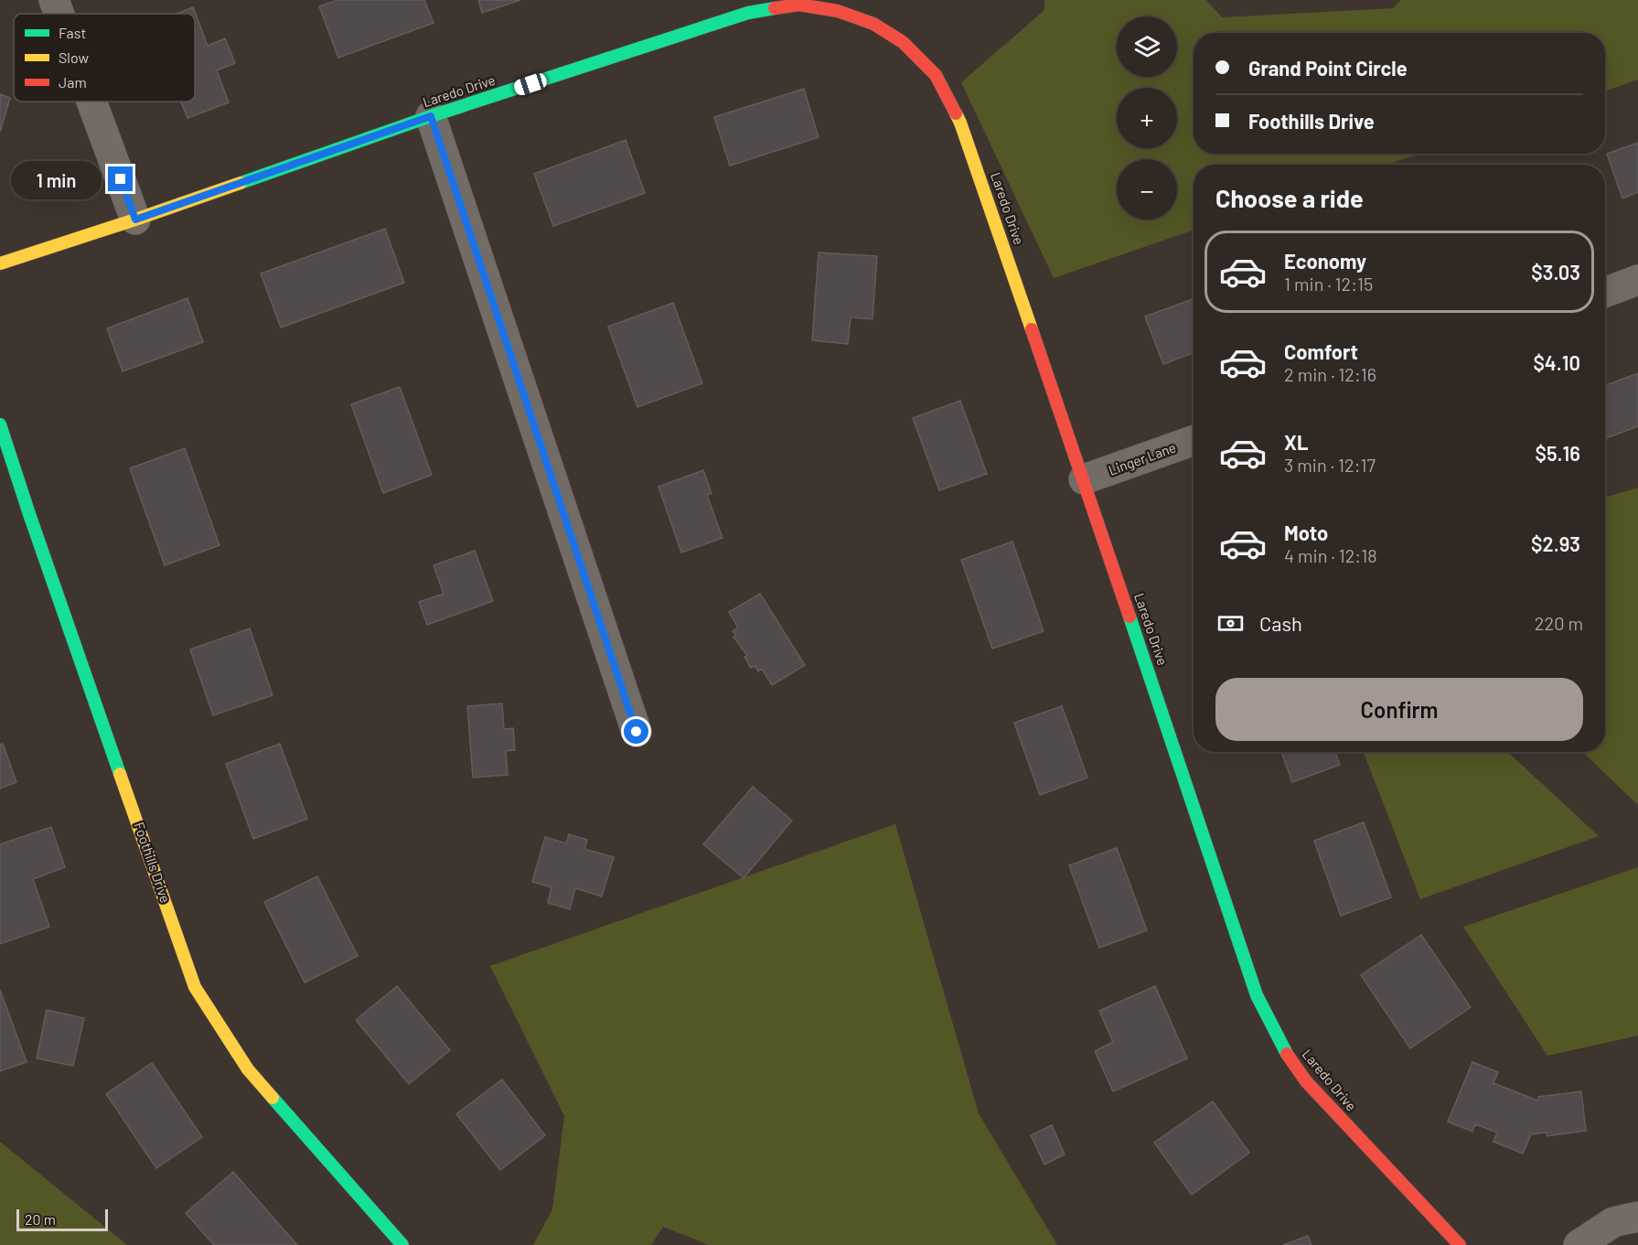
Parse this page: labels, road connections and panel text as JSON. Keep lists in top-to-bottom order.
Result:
{
  "streets": {
    "street": ["Laredo Drive", "Linger Lane", "Foothills Drive"]
  },
  "crossings": [
    ["Laredo Drive", "Linger Lane"]
  ],
  "legend": ["Fast", "Slow", "Jam"],
  "scale_bar": "20 m",
  "page": {
    "map_buttons": ["+", "−"],
    "banner": ["Grand Point Circle", "Foothills Drive"],
    "bubble": "1 min",
    "heading": "Choose a ride",
    "list": [
      {
        "name": "Economy",
        "note": "1 min · 12:15",
        "value": "$3.03"
      },
      {
        "name": "Comfort",
        "note": "2 min · 12:16",
        "value": "$4.10"
      },
      {
        "name": "XL",
        "note": "3 min · 12:17",
        "value": "$5.16"
      },
      {
        "name": "Moto",
        "note": "4 min · 12:18",
        "value": "$2.93"
      }
    ],
    "pay": ["Cash", "220 m"],
    "buttons": "Confirm",
    "scale": "20 m"
  }
}
